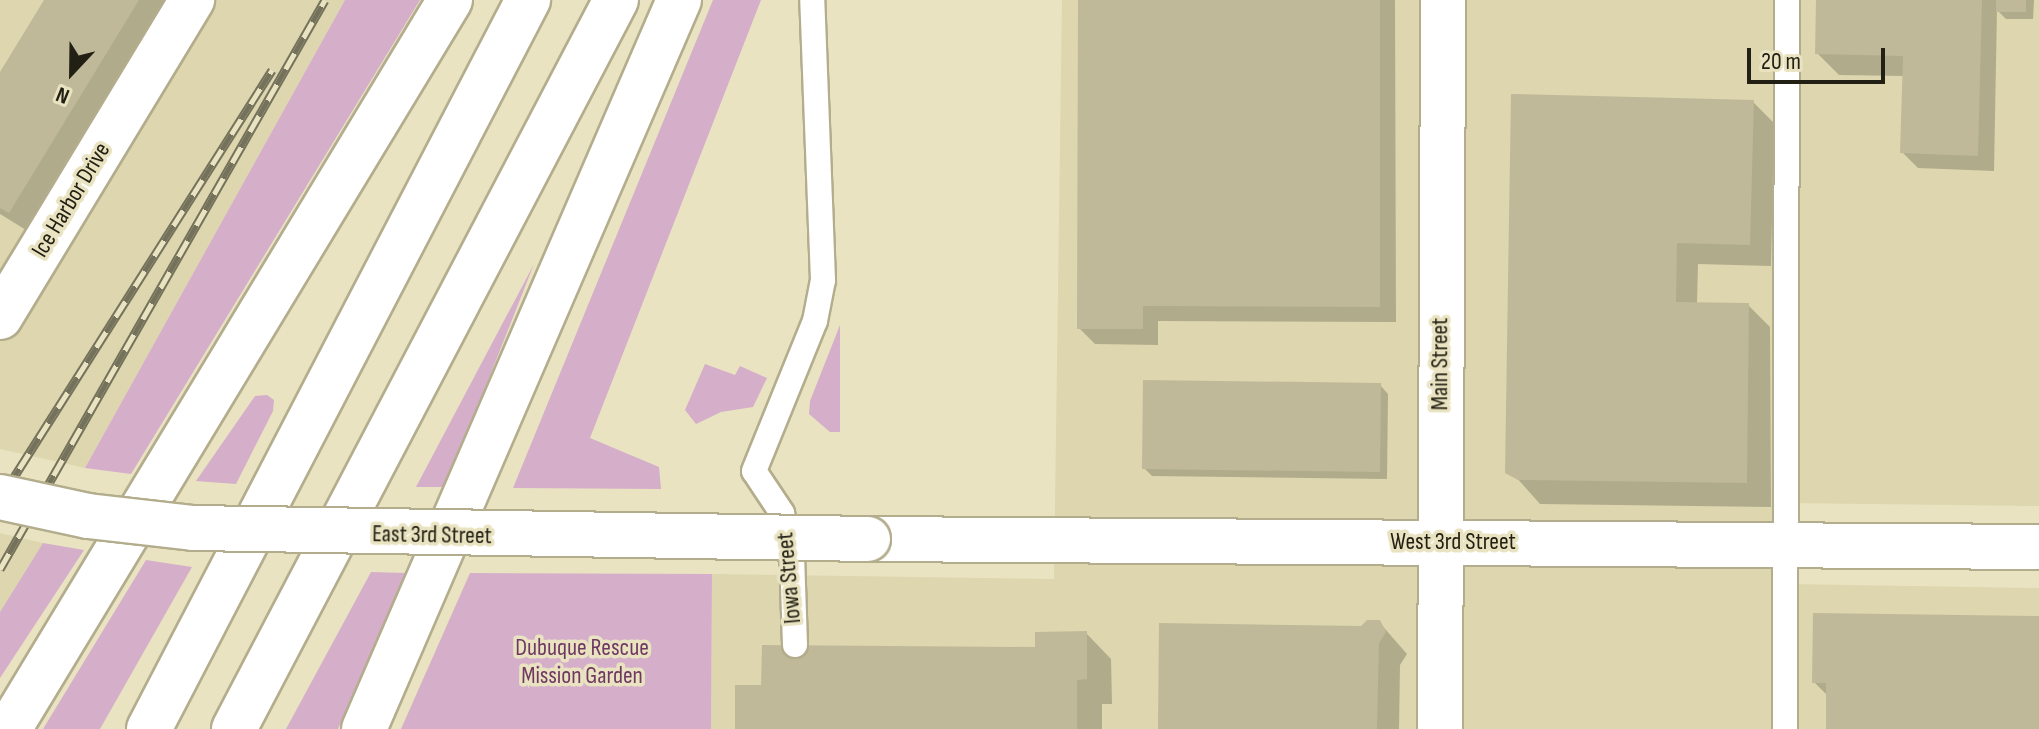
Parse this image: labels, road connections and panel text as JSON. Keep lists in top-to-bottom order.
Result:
{
  "streets": {
    "main road": [
      "Ice Harbor Drive",
      "Main Street",
      "East 3rd Street",
      "West 3rd Street"
    ],
    "lane": ["Iowa Street"]
  },
  "crossings": [
    ["Main Street", "West 3rd Street"],
    ["East 3rd Street", "West 3rd Street"]
  ],
  "parks": ["Dubuque Rescue Mission Garden"],
  "scale_bar": "20 m",
  "north": "bottom"
}
